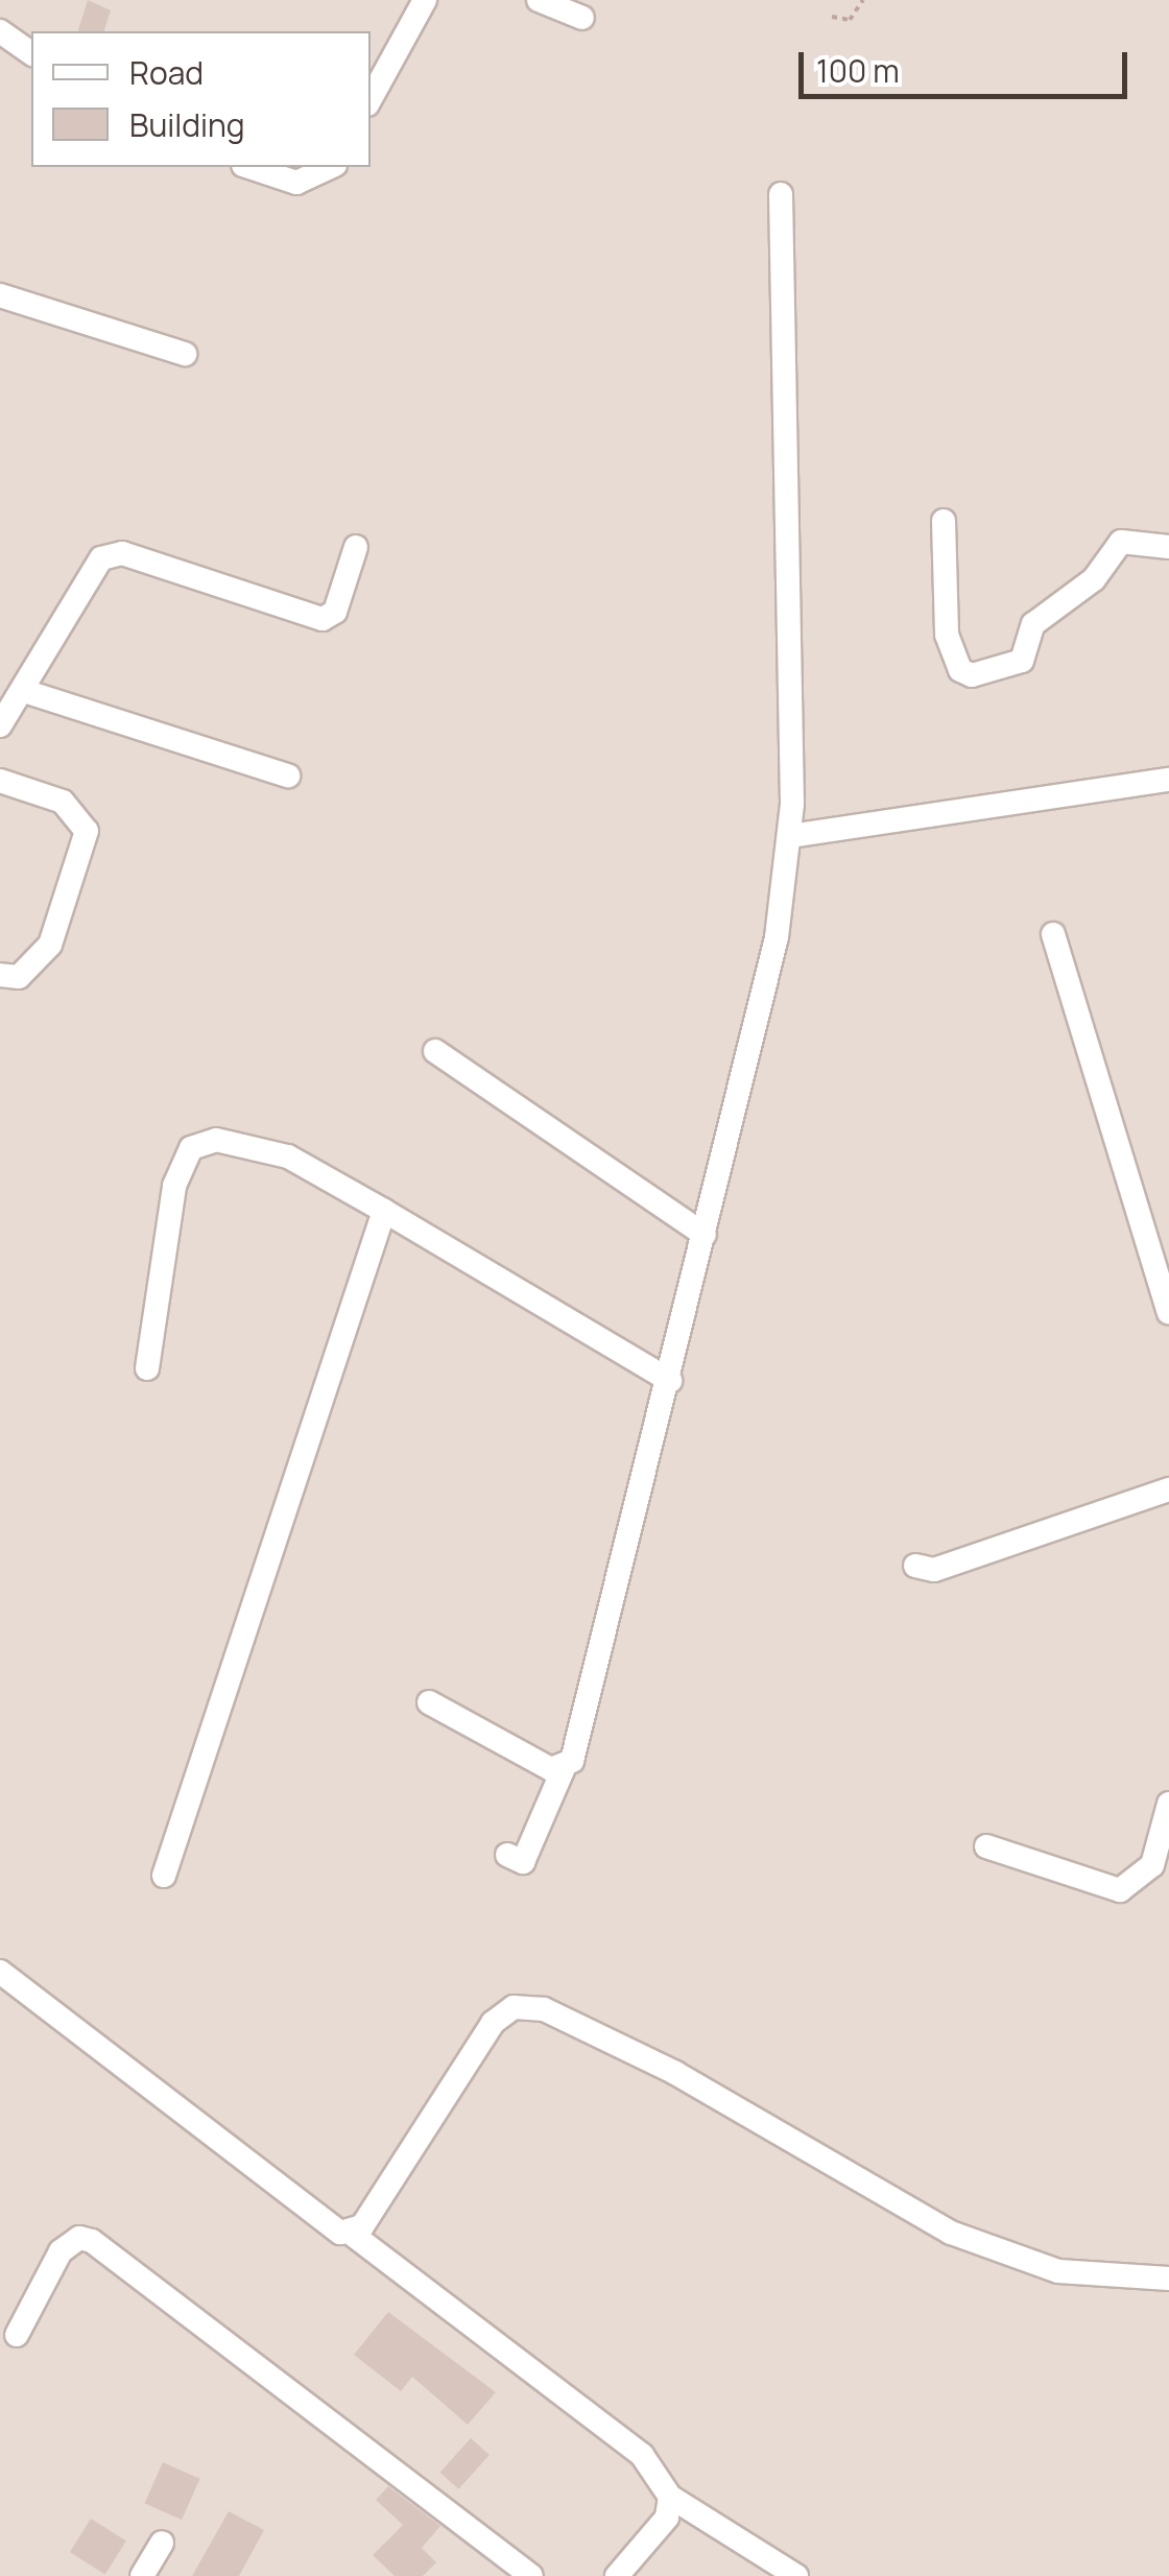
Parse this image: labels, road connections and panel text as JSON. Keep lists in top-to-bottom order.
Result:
{
  "legend": ["Road", "Building"],
  "scale_bar": "100 m"
}
